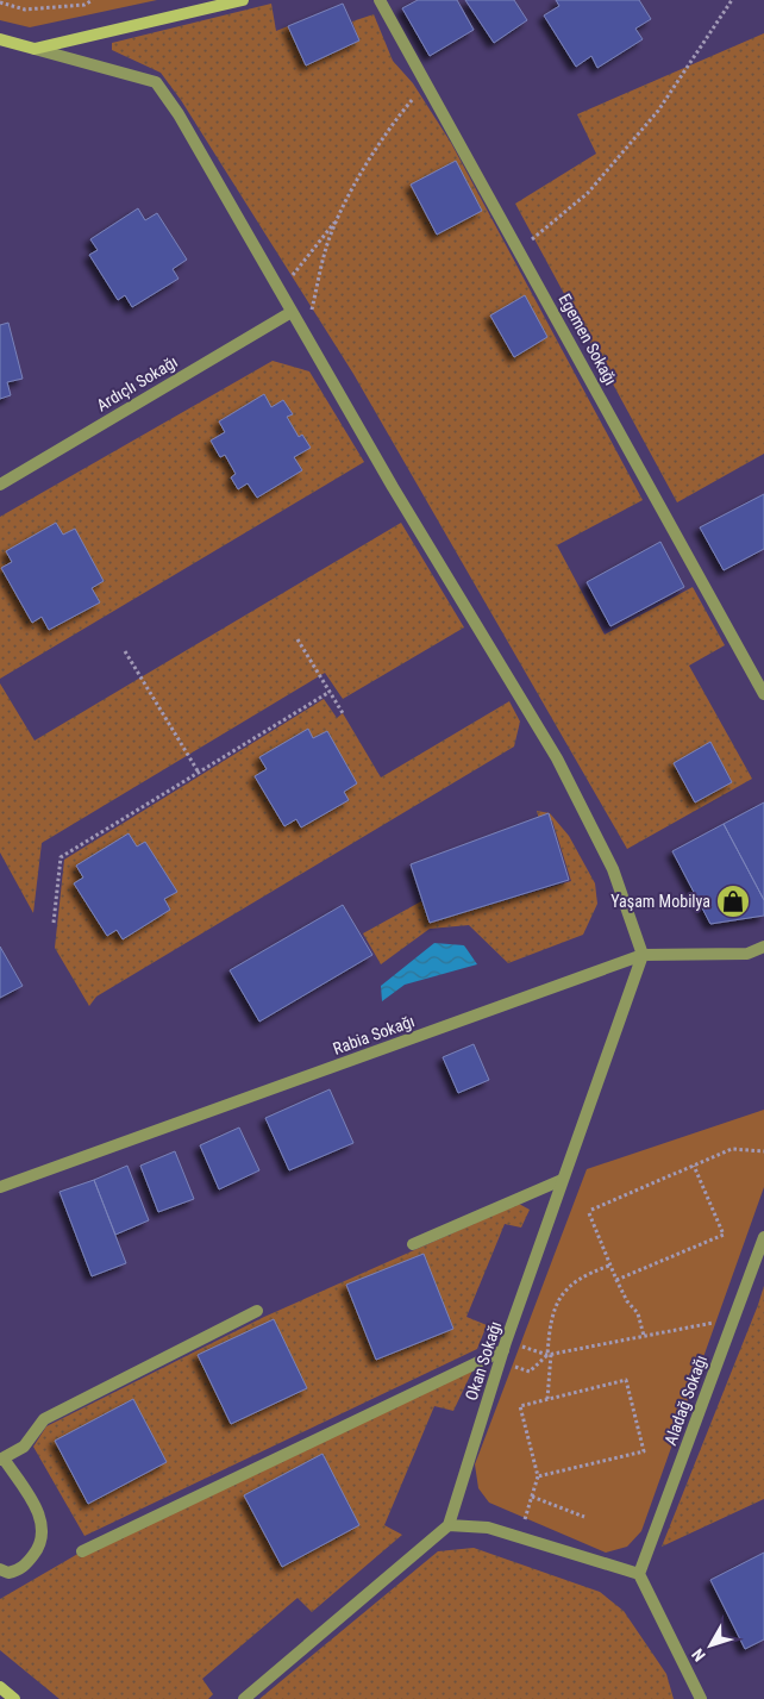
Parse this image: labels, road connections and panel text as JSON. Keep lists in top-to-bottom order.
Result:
{
  "streets": {
    "street": [
      "Egemen Sokağı",
      "Ardıçlı Sokağı",
      "Rabia Sokağı",
      "Okan Sokağı",
      "Aladağ Sokağı"
    ]
  },
  "crossings": [
    ["Rabia Sokağı", "Okan Sokağı"]
  ],
  "places": {
    "shop": ["Yaşam Mobilya"]
  },
  "north": "bottom left"
}
